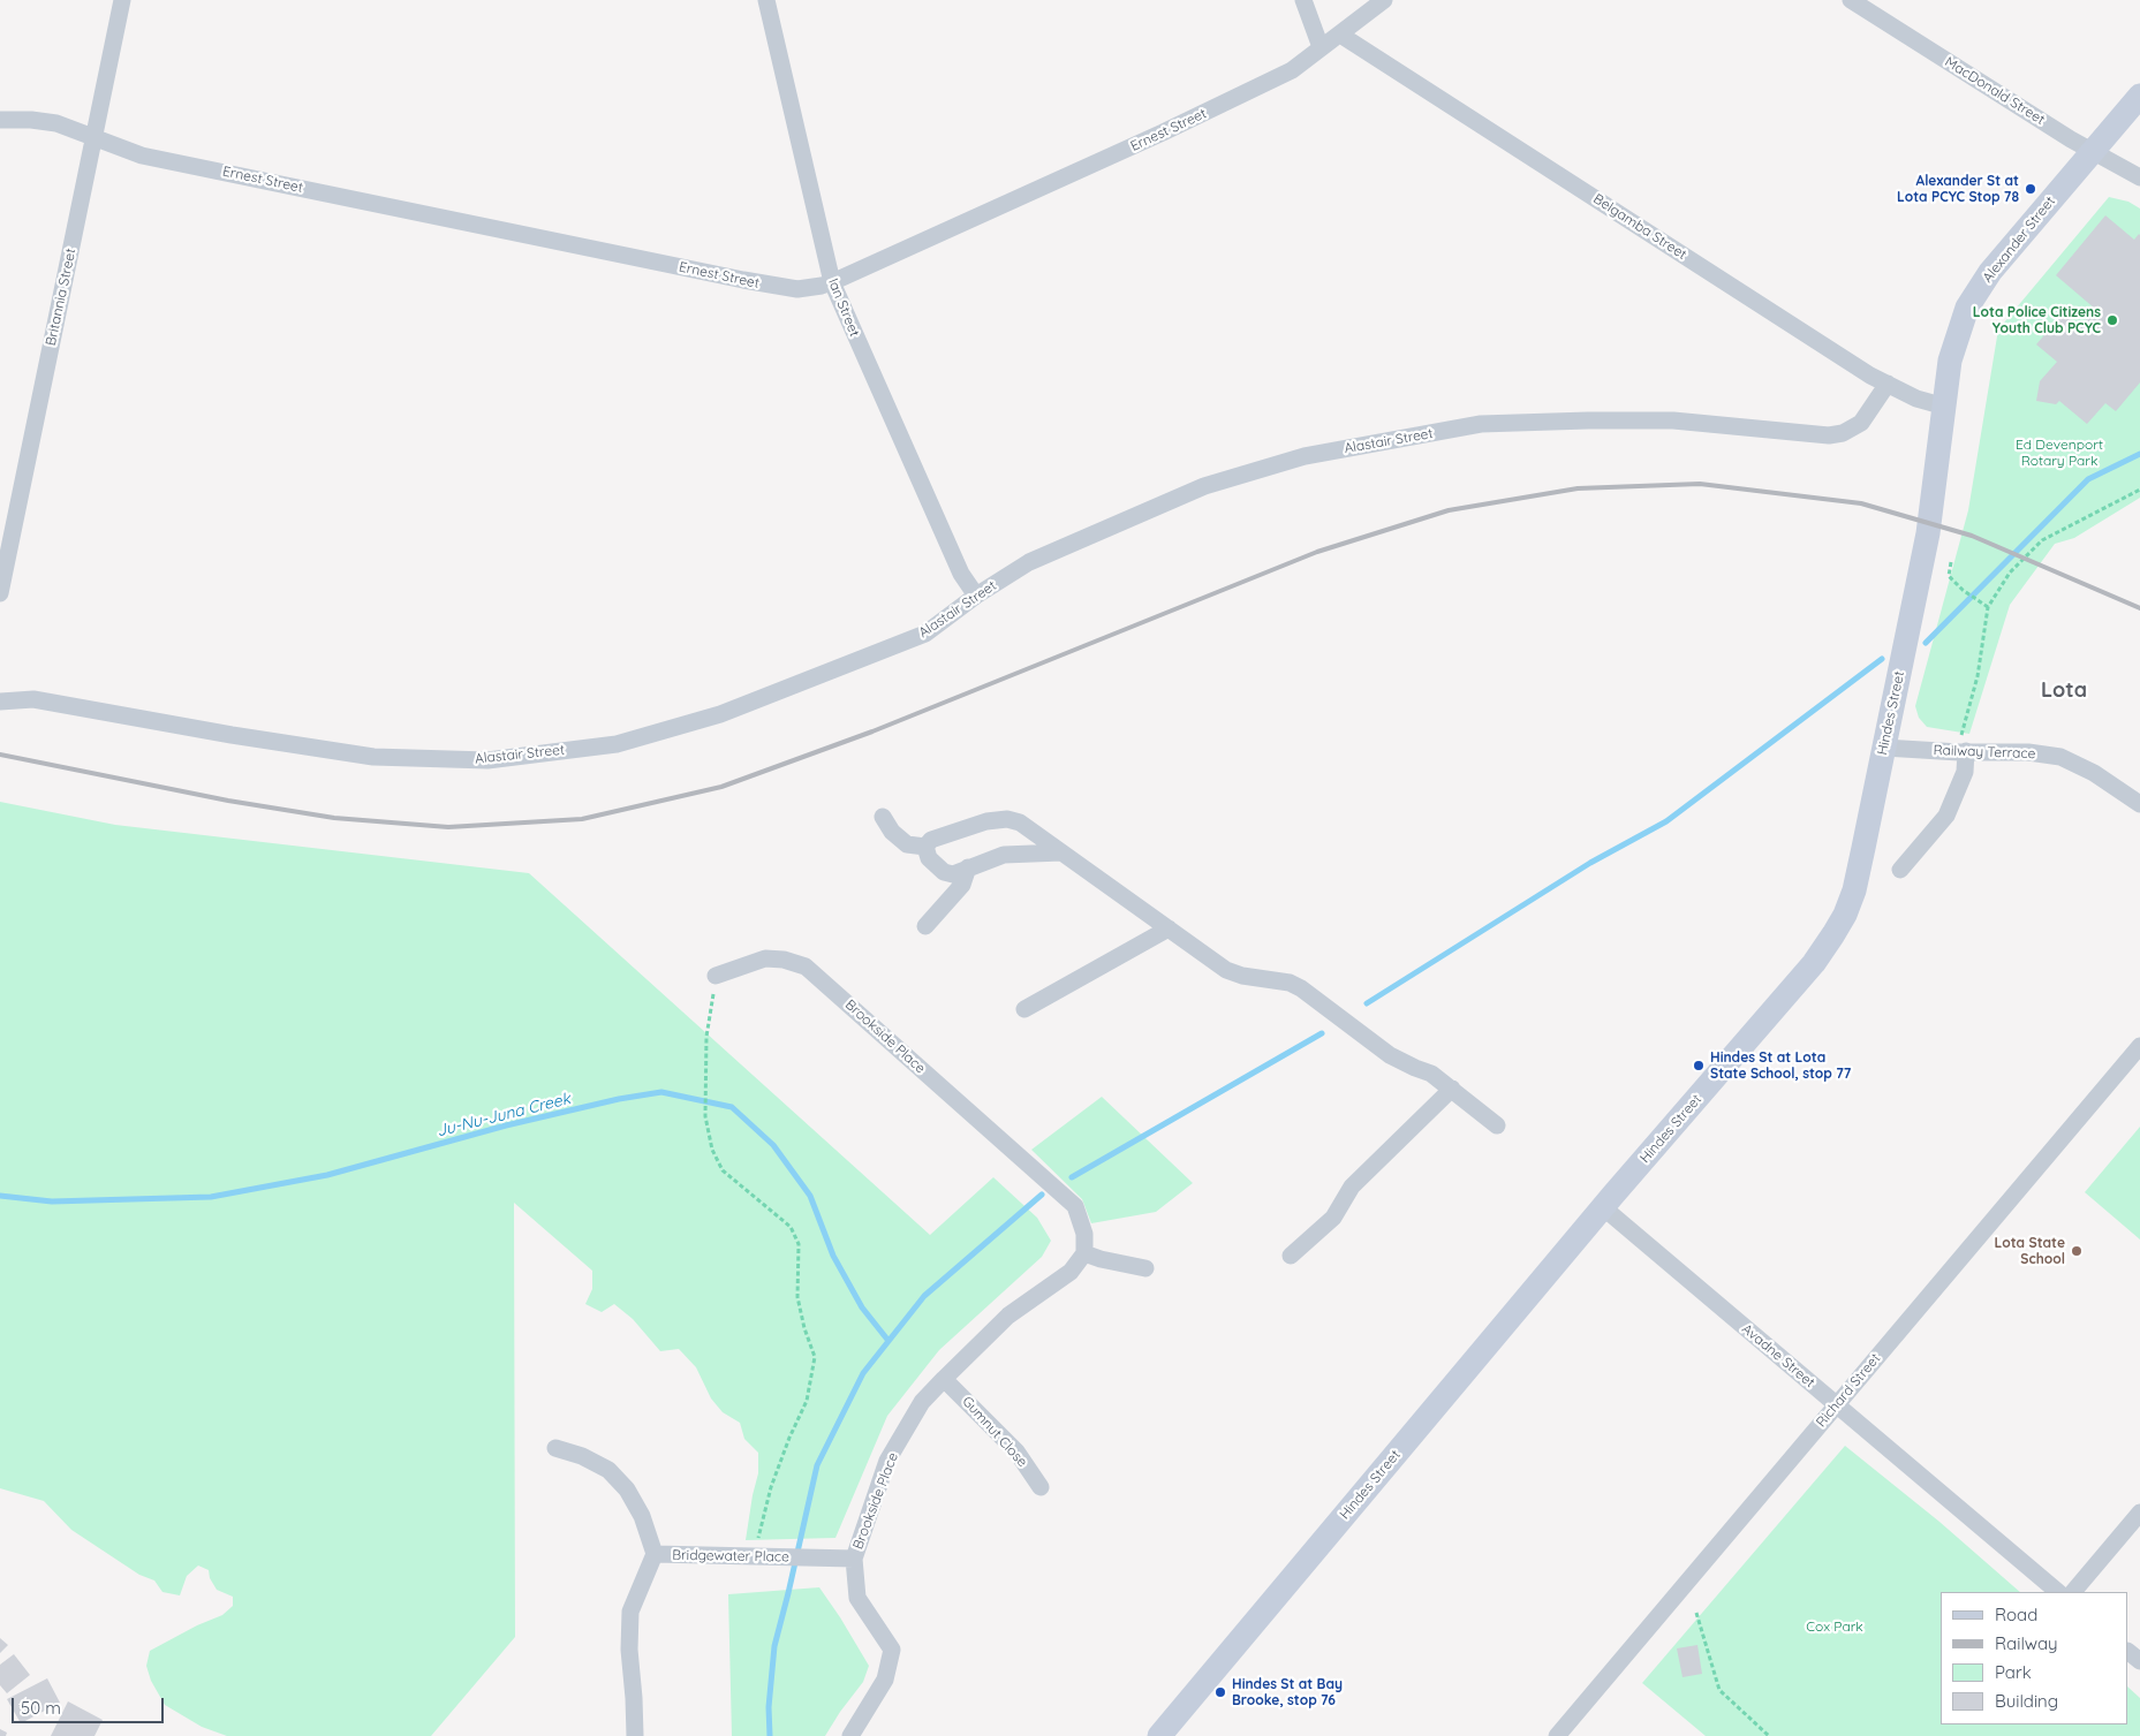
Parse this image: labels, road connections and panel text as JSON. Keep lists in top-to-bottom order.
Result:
{
  "streets": {
    "street": [
      "MacDonald Street",
      "Ernest Street",
      "Belgamba Street",
      "Alexander Street",
      "Britannia Street",
      "Ian Street",
      "Alastair Street",
      "Hindes Street",
      "Railway Terrace",
      "Brookside Place",
      "Avadne Street",
      "Richard Street",
      "Gumnut Close",
      "Bridgewater Place"
    ]
  },
  "crossings": [
    ["MacDonald Street", "Alexander Street"],
    ["Ernest Street", "Belgamba Street"],
    ["Ernest Street", "Britannia Street"],
    ["Ernest Street", "Ian Street"],
    ["Belgamba Street", "Alexander Street"],
    ["Belgamba Street", "Alastair Street"],
    ["Belgamba Street", "Hindes Street"],
    ["Alexander Street", "Hindes Street"],
    ["Ian Street", "Alastair Street"],
    ["Hindes Street", "Railway Terrace"],
    ["Hindes Street", "Avadne Street"],
    ["Brookside Place", "Gumnut Close"],
    ["Brookside Place", "Bridgewater Place"],
    ["Avadne Street", "Richard Street"]
  ],
  "districts": ["Lota"],
  "water": ["Ju-Nu-Juna Creek"],
  "parks": ["Ed Devenport Rotary Park", "Cox Park"],
  "places": [
    "Alexander St at Lota PCYC Stop 78",
    "Lota Police Citizens Youth Club PCYC",
    "Hindes St at Lota State School, stop 77",
    "Lota State School",
    "Hindes St at Bay Brooke, stop 76"
  ],
  "legend": [
    "Road",
    "Railway",
    "Park",
    "Building"
  ],
  "scale_bar": "50 m"
}
